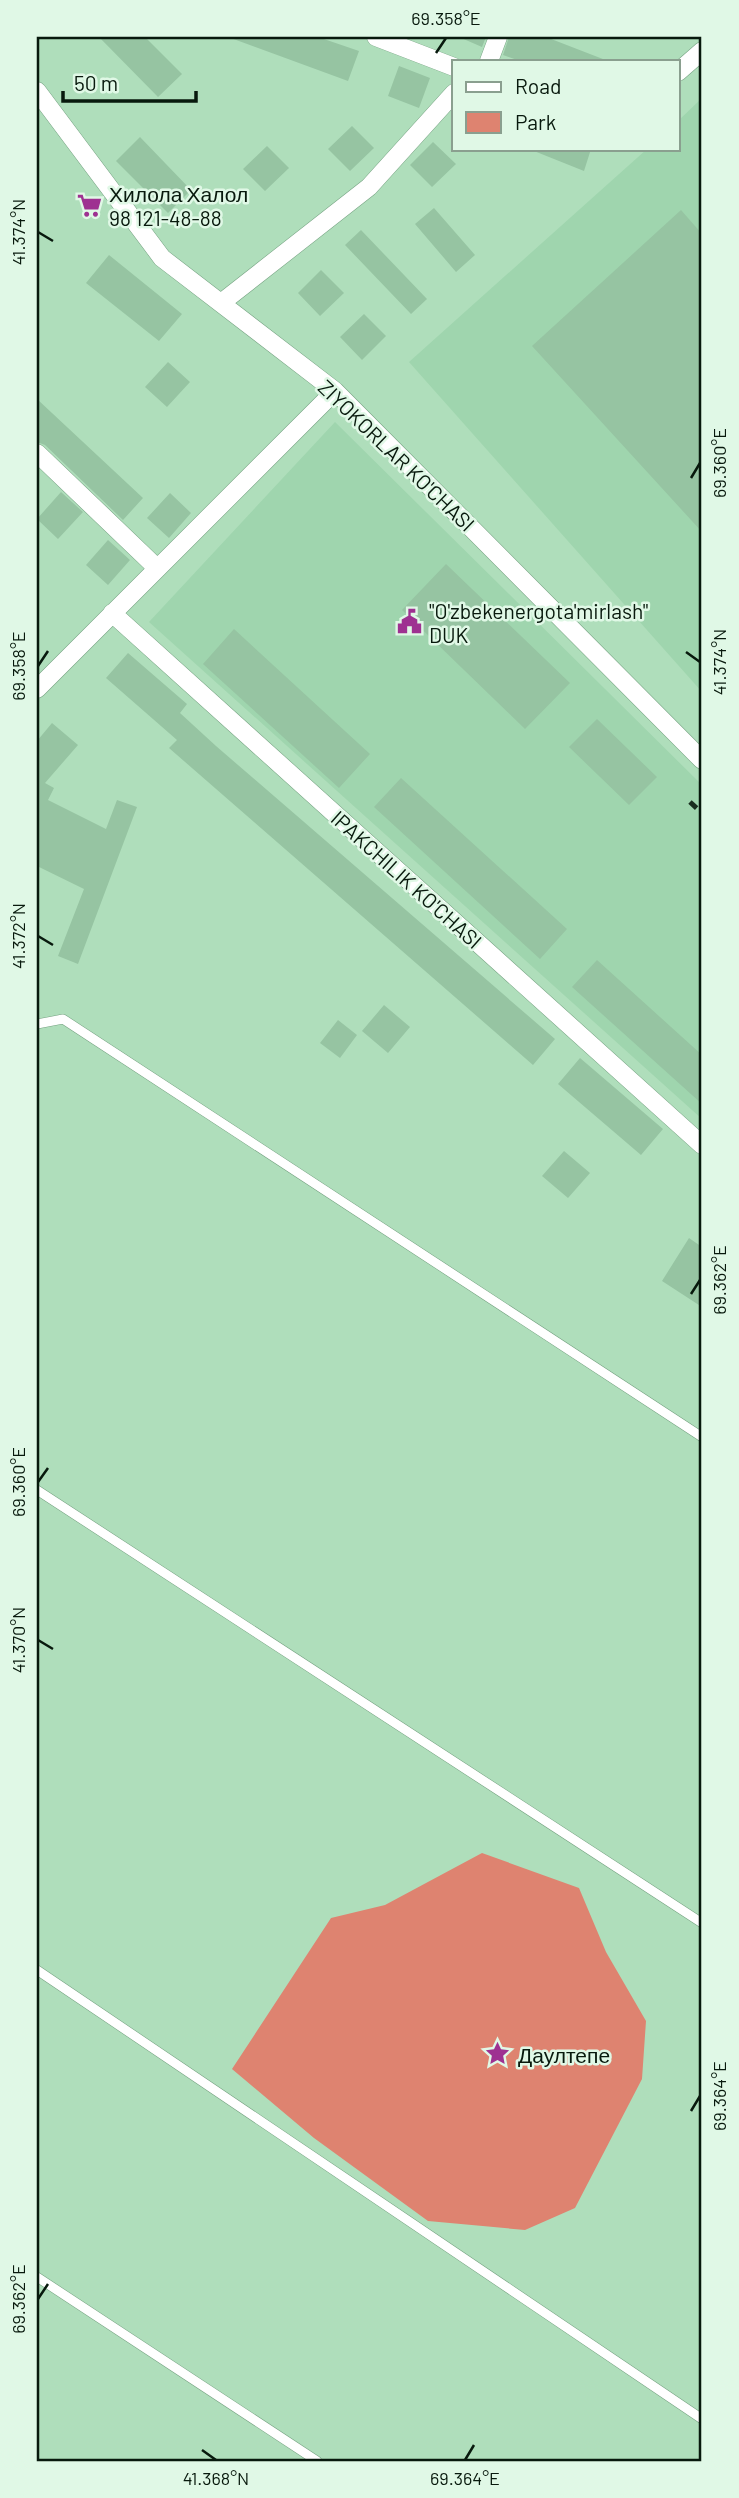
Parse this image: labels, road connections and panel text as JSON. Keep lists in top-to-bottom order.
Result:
{
  "streets": {
    "street": ["ZIYOKORLAR KO'CHASI", "IPAKCHILIK KO'CHASI"]
  },
  "places": {
    "supermarket": ["Хилола Халол 98 121-48-88"],
    "public building": ["\"O'zbekenergota'mirlash\" DUK"],
    "place": ["Даултепе"]
  },
  "legend": ["Road", "Park"],
  "scale_bar": "50 m",
  "coordinates": [
    "69.358°E",
    "41.374°N",
    "69.360°E",
    "41.372°N",
    "69.362°E",
    "41.370°N",
    "69.364°E",
    "41.368°N"
  ]
}
